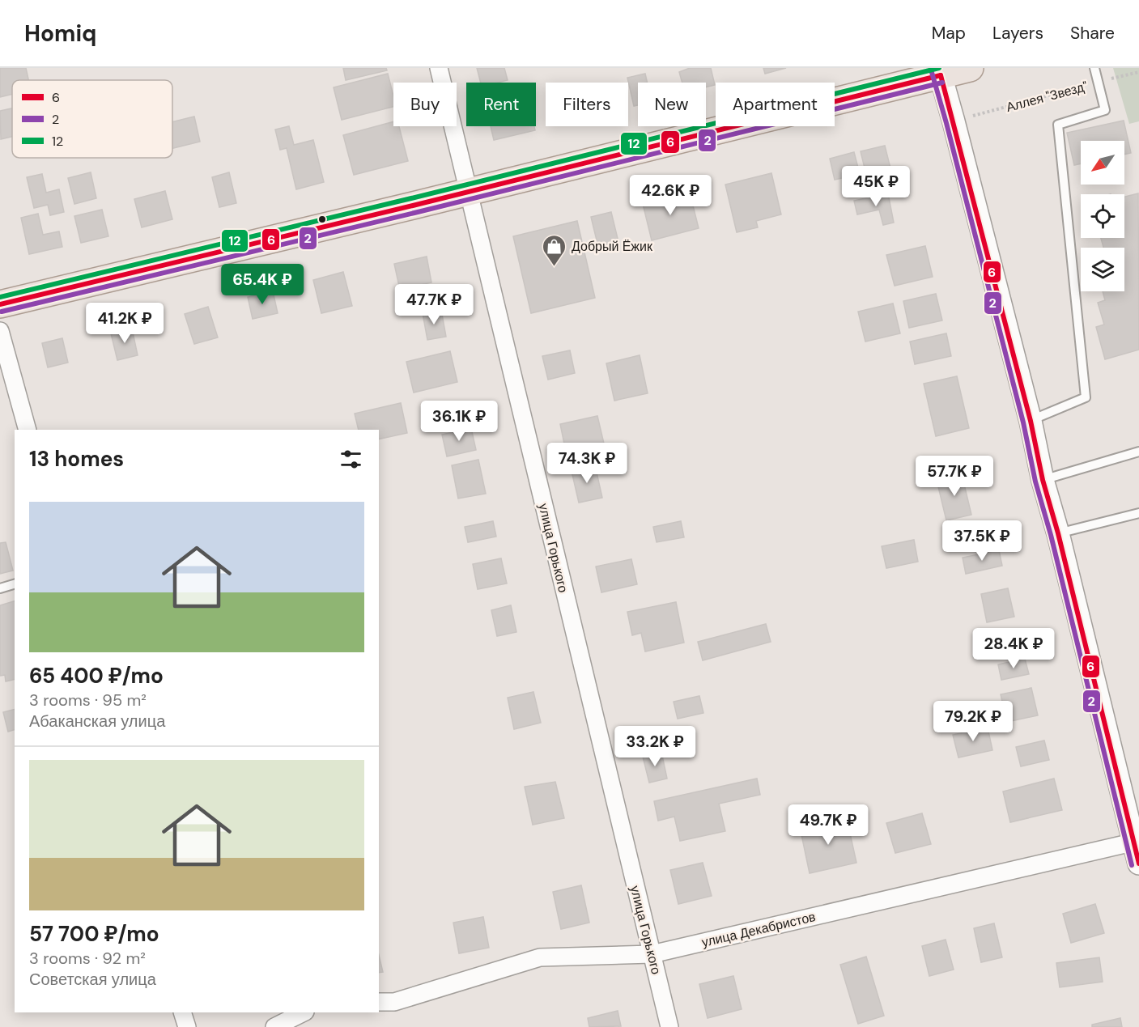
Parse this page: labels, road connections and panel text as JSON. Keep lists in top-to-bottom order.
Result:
{
  "streets": {
    "street": ["улица Горького", "улица Декабристов"],
    "path": ["Аллея \"Звезд\""]
  },
  "crossings": [
    ["улица Горького", "улица Декабристов"]
  ],
  "places": {
    "shop": ["Добрый Ёжик"]
  },
  "lines": ["transit line 12", "transit line 2", "transit line 6"],
  "legend": ["6", "2", "12"],
  "north": "bottom left",
  "page": {
    "header": "Homiq",
    "nav": ["Map", "Layers", "Share"],
    "chip": [
      "Buy",
      "Rent",
      "Filters",
      "New",
      "Apartment"
    ],
    "price": [
      "45K ₽",
      "42.6K ₽",
      "65.4K ₽",
      "47.7K ₽",
      "41.2K ₽",
      "36.1K ₽",
      "74.3K ₽",
      "57.7K ₽",
      "37.5K ₽",
      "28.4K ₽",
      "79.2K ₽",
      "33.2K ₽",
      "49.7K ₽"
    ],
    "heading": "13 homes",
    "list": [
      {
        "name": "65 400 ₽/mo",
        "note": "3 rooms · 95 m² · Абаканская улица"
      },
      {
        "name": "57 700 ₽/mo",
        "note": "3 rooms · 92 m² · Советская улица"
      }
    ]
  }
}
